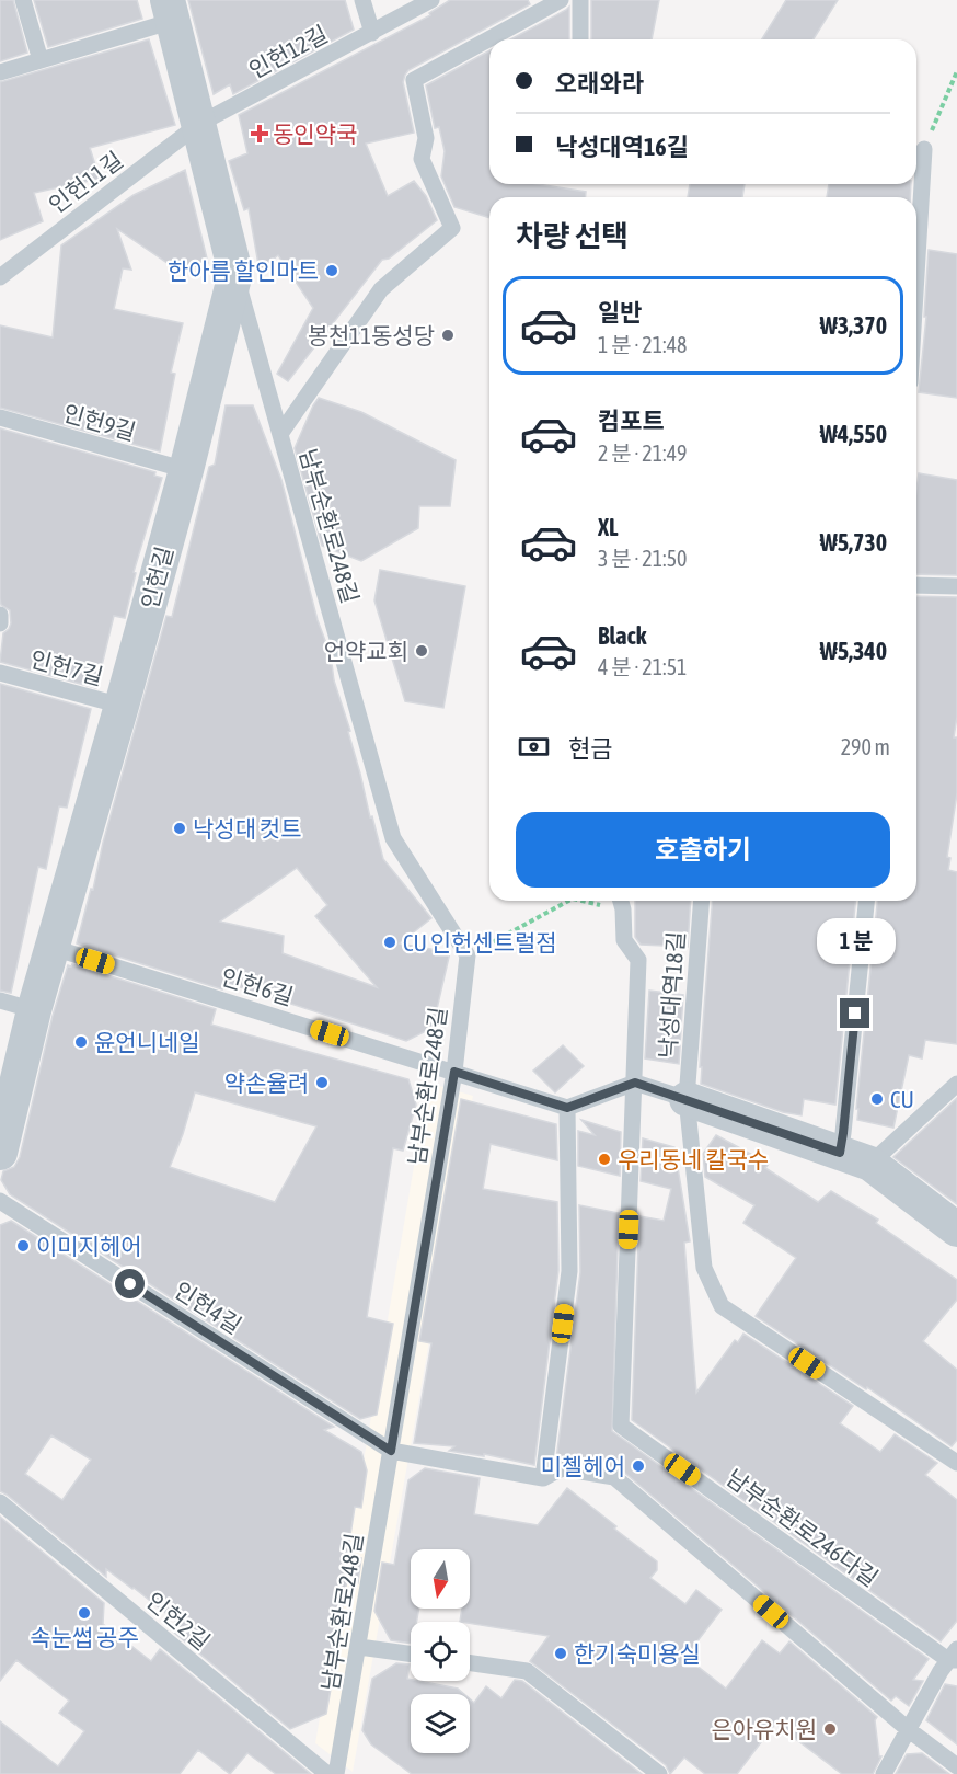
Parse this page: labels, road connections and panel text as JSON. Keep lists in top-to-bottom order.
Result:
{
  "streets": {
    "street": ["인헌길"],
    "lane": [
      "인헌12길",
      "인헌11길",
      "인헌9길",
      "남부순환로248길",
      "인헌7길",
      "인헌6길",
      "낙성대역18길",
      "인헌4길",
      "남부순환로246다길",
      "인헌2길"
    ]
  },
  "crossings": [
    ["인헌12길", "인헌11길"],
    ["인헌12길", "인헌길"],
    ["인헌11길", "인헌길"],
    ["인헌9길", "인헌길"],
    ["남부순환로248길", "인헌길"],
    ["남부순환로248길", "인헌6길"],
    ["남부순환로248길", "인헌4길"],
    ["인헌길", "인헌7길"],
    ["인헌길", "인헌6길"]
  ],
  "places": {
    "health": ["동인약국"],
    "other": [
      "한아름 할인마트",
      "봉천11동성당",
      "언약교회",
      "낙성대 컷트",
      "CU 인헌센트럴점",
      "윤언니네일",
      "약손율려",
      "CU",
      "우리동네 칼국수",
      "이미지헤어",
      "미첼헤어",
      "속눈썹 공주",
      "한기숙미용실",
      "은아유치원"
    ]
  },
  "north": "bottom",
  "page": {
    "banner": ["오래와라", "낙성대역16길"],
    "heading": "차량 선택",
    "list": [
      {
        "name": "일반",
        "note": "1 분 · 21:48",
        "value": "₩3,370"
      },
      {
        "name": "컴포트",
        "note": "2 분 · 21:49",
        "value": "₩4,550"
      },
      {
        "name": "XL",
        "note": "3 분 · 21:50",
        "value": "₩5,730"
      },
      {
        "name": "Black",
        "note": "4 분 · 21:51",
        "value": "₩5,340"
      }
    ],
    "pay": ["현금", "290 m"],
    "buttons": "호출하기",
    "bubble": "1 분"
  }
}
